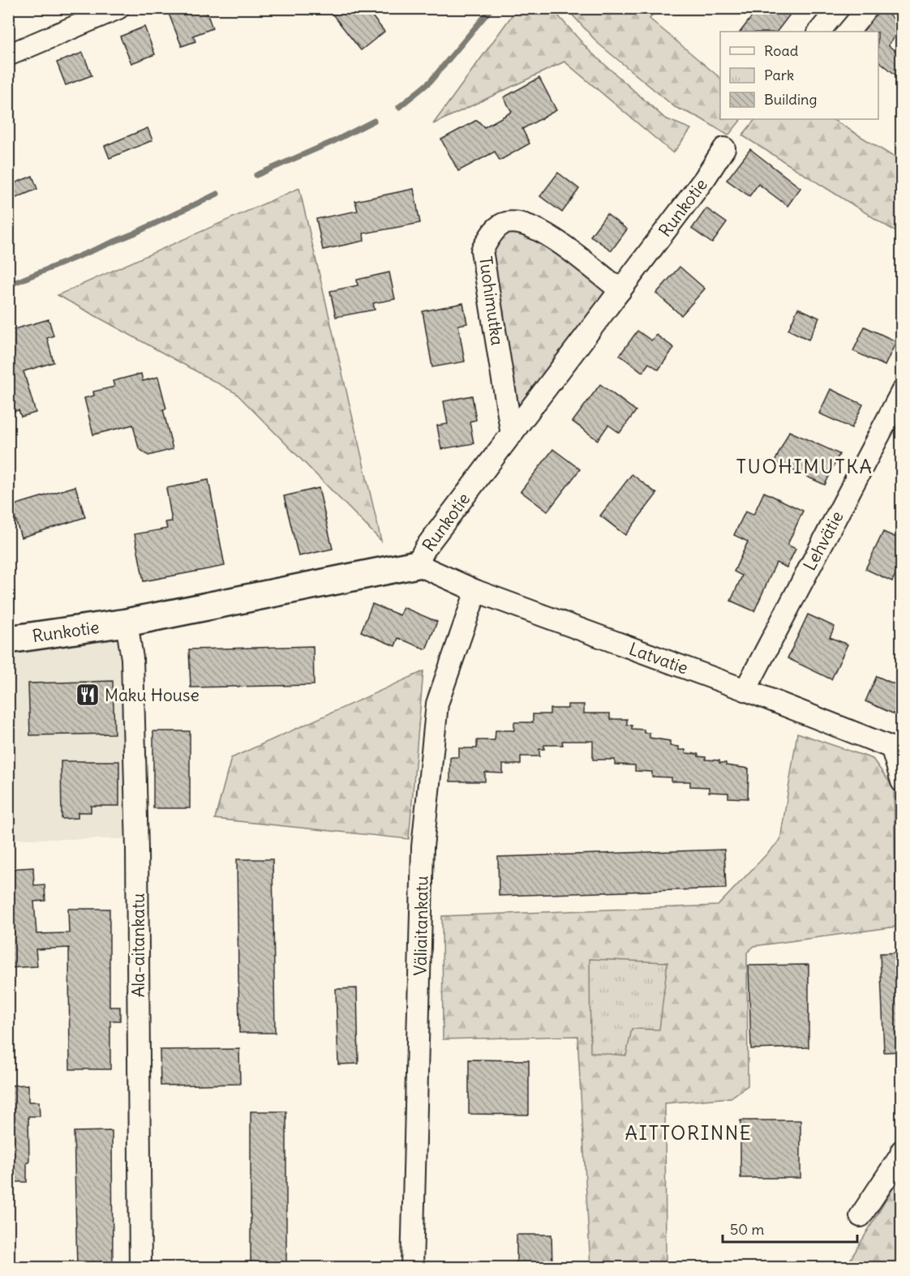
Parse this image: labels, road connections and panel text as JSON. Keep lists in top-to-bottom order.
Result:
{
  "streets": {
    "street": [
      "Runkotie",
      "Tuohimutka",
      "Lehvätie",
      "Latvatie",
      "Väliaitankatu",
      "Ala-aitankatu"
    ]
  },
  "crossings": [
    ["Runkotie", "Tuohimutka"],
    ["Runkotie", "Latvatie"],
    ["Runkotie", "Ala-aitankatu"],
    ["Lehvätie", "Latvatie"],
    ["Latvatie", "Väliaitankatu"]
  ],
  "districts": ["TUOHIMUTKA", "AITTORINNE"],
  "places": {
    "restaurant": ["Maku House"]
  },
  "legend": ["Road", "Park", "Building"],
  "scale_bar": "50 m"
}
